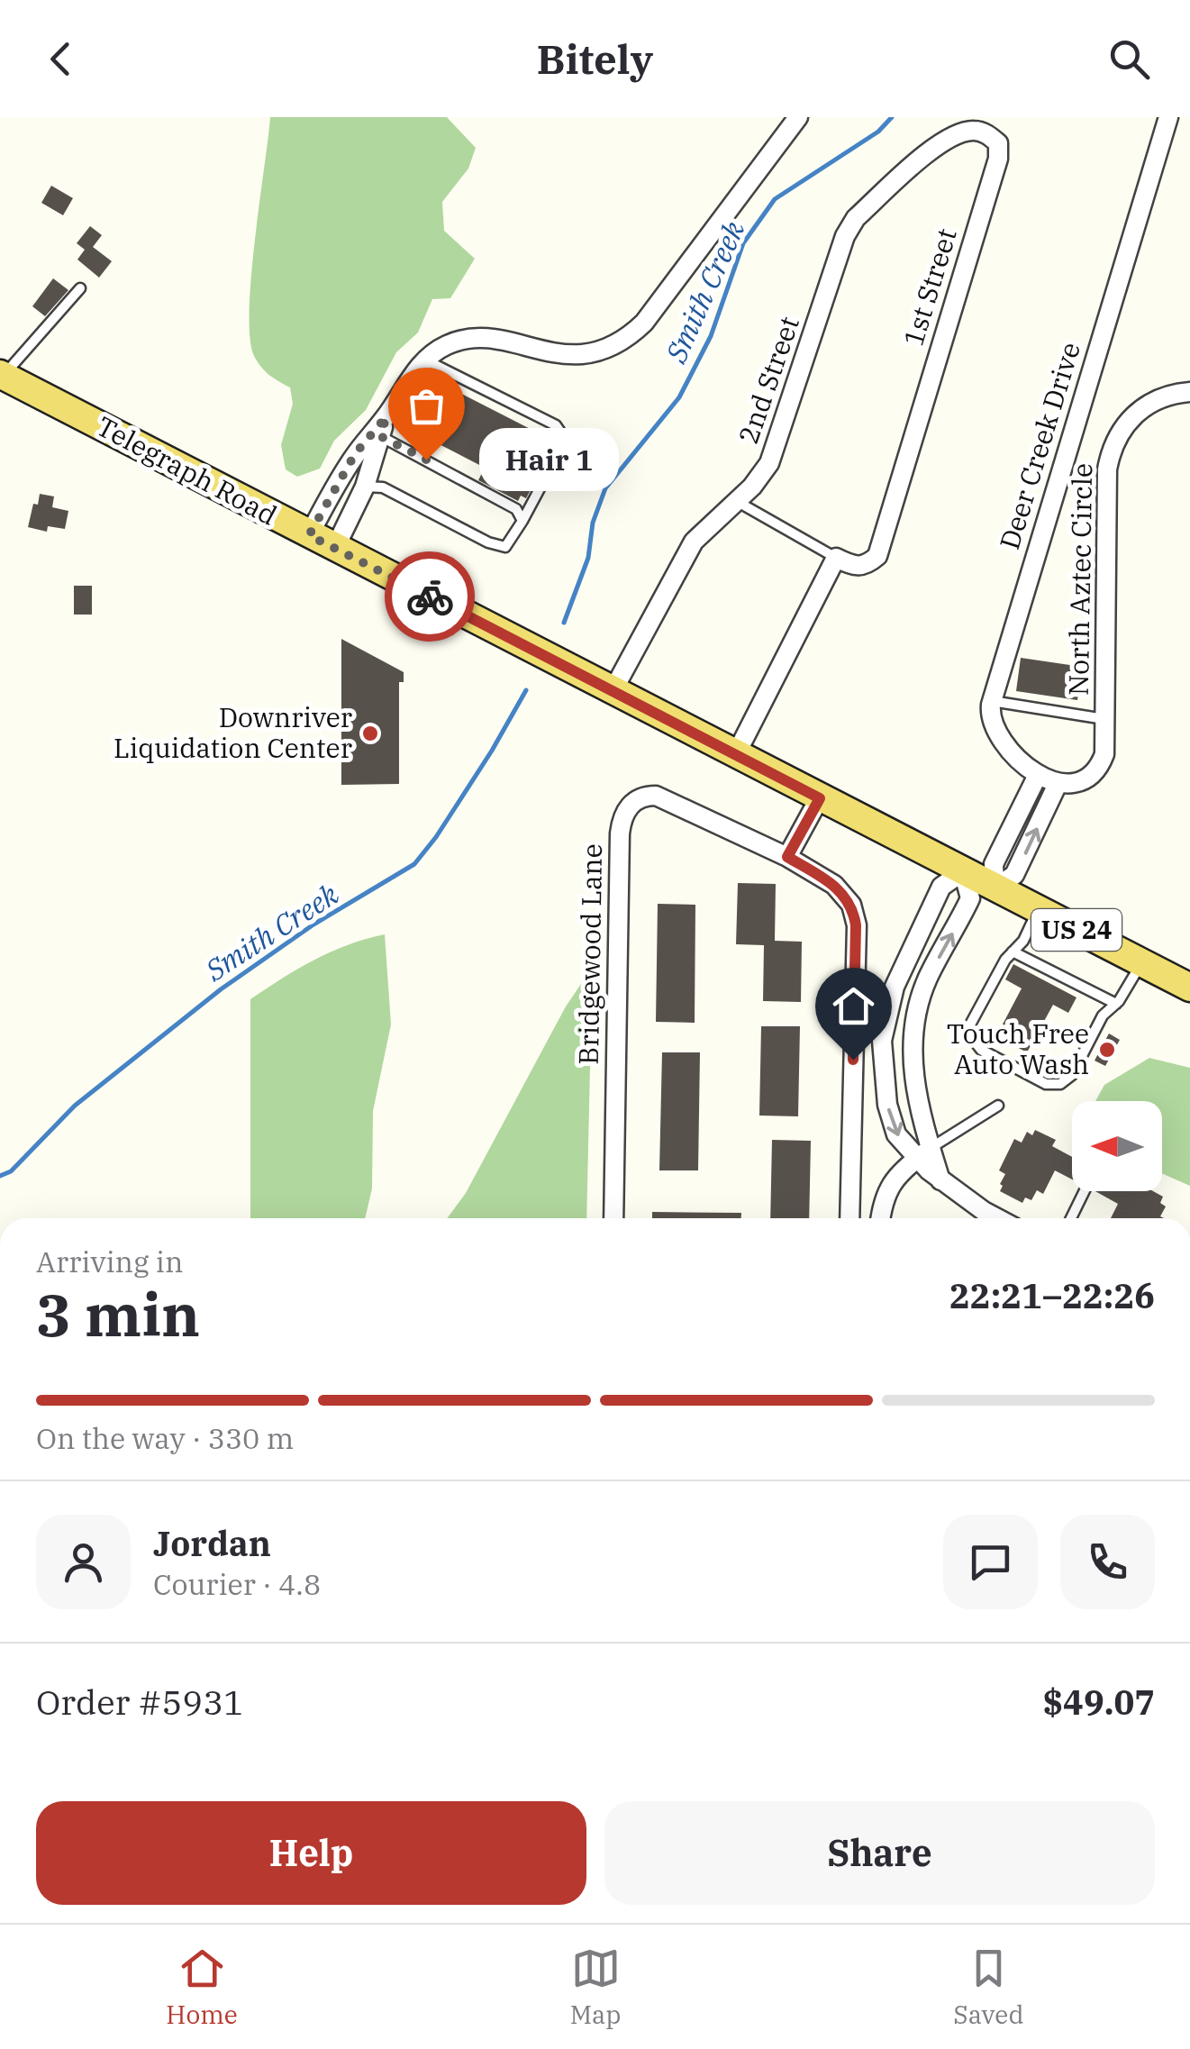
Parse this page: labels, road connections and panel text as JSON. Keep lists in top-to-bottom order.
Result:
{
  "streets": {
    "main road": ["Telegraph Road", "US 24"],
    "street": [
      "1st Street",
      "2nd Street",
      "Deer Creek Drive",
      "North Aztec Circle",
      "Bridgewood Lane"
    ]
  },
  "crossings": [
    ["1st Street", "2nd Street"],
    ["2nd Street", "Telegraph Road"]
  ],
  "water": ["Smith Creek"],
  "places": ["Hair 1", "Downriver Liquidation Center", "Touch Free Auto Wash"],
  "north": "left",
  "page": {
    "header": "Bitely",
    "bubble": "Hair 1",
    "heading": ["3 min", "Arriving in", "22:21–22:26"],
    "panel": [
      "Jordan",
      "Courier · 4.8",
      "Order #5931",
      "$49.07"
    ],
    "bar": "On the way · 330 m",
    "buttons": ["Help", "Share"],
    "tabs": ["Home", "Map", "Saved"]
  }
}
